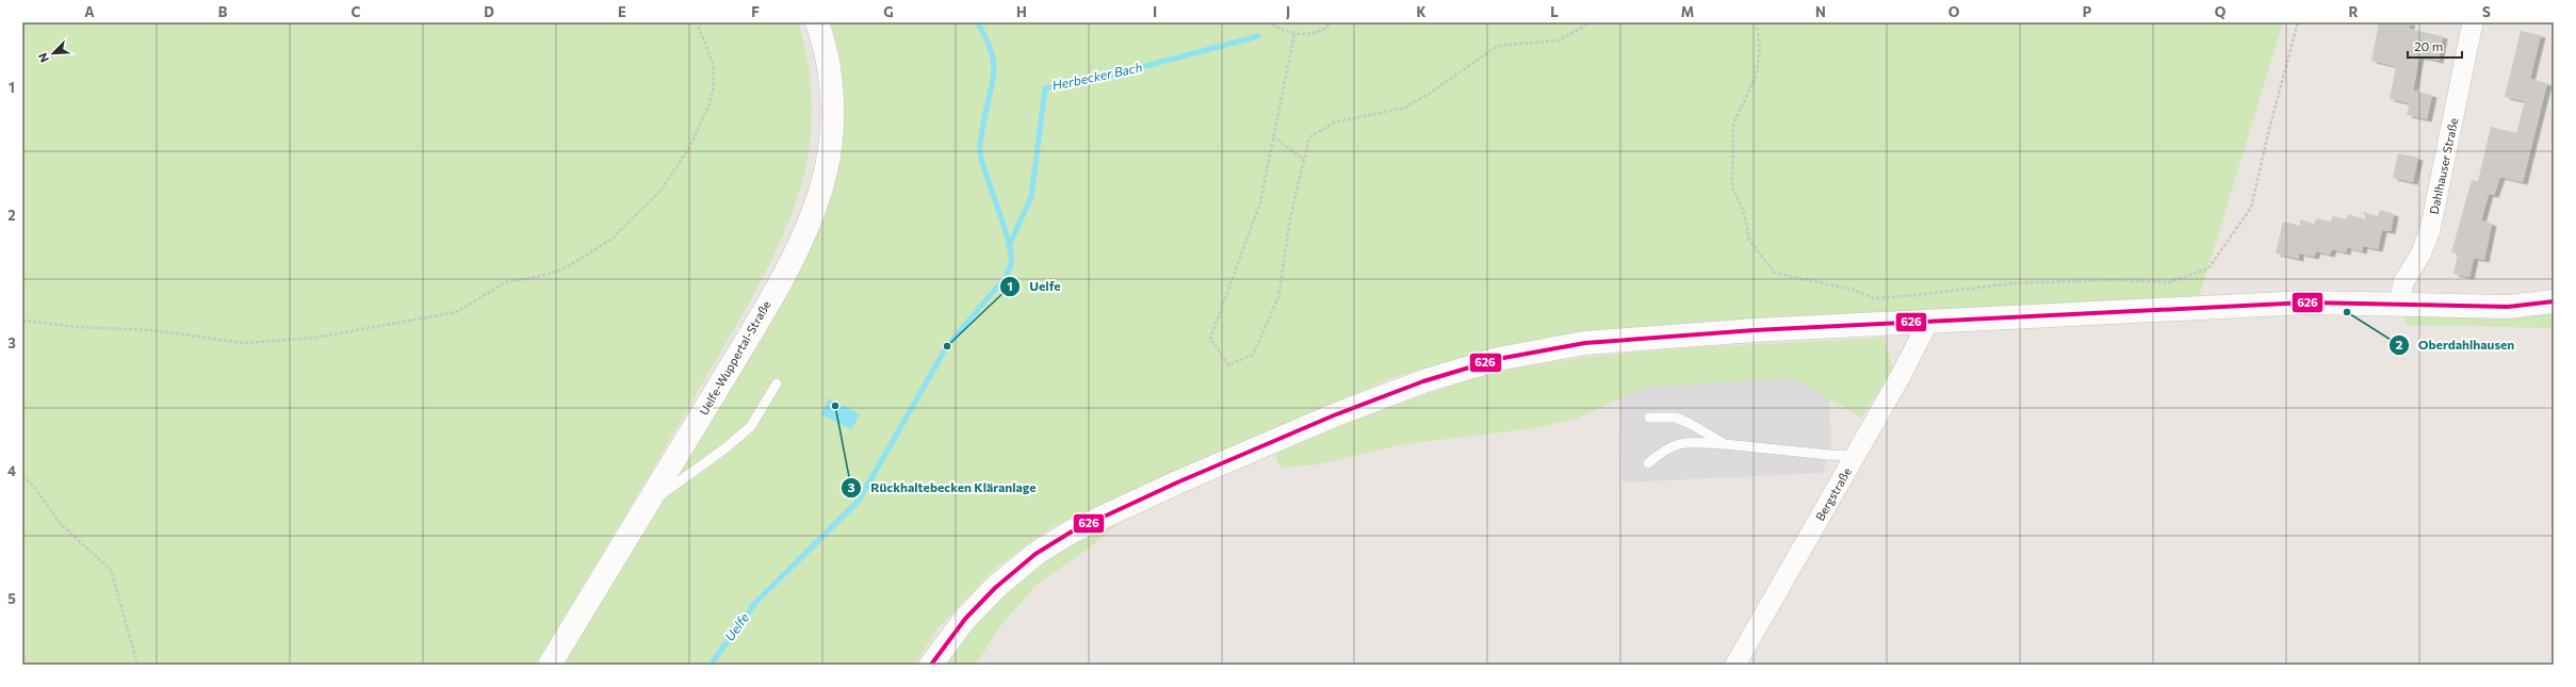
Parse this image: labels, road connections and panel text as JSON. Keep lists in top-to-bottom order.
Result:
{
  "streets": {
    "main road": ["Uelfe-Wuppertal-Straße"],
    "street": ["Dahlhauser Straße", "Bergstraße"]
  },
  "water": ["Herbecker Bach", "Uelfe"],
  "places": ["Oberdahlhausen", "Uelfe", "Rückhaltebecken Kläranlage"],
  "lines": ["transit line 626"],
  "scale_bar": "20 m",
  "north": "bottom left",
  "grid": {
    "columns": [
      "A",
      "B",
      "C",
      "D",
      "E",
      "F",
      "G",
      "H",
      "I",
      "J",
      "K",
      "L",
      "M",
      "N",
      "O",
      "P",
      "Q",
      "R",
      "S"
    ],
    "rows": [
      "1",
      "2",
      "3",
      "4",
      "5"
    ]
  }
}
